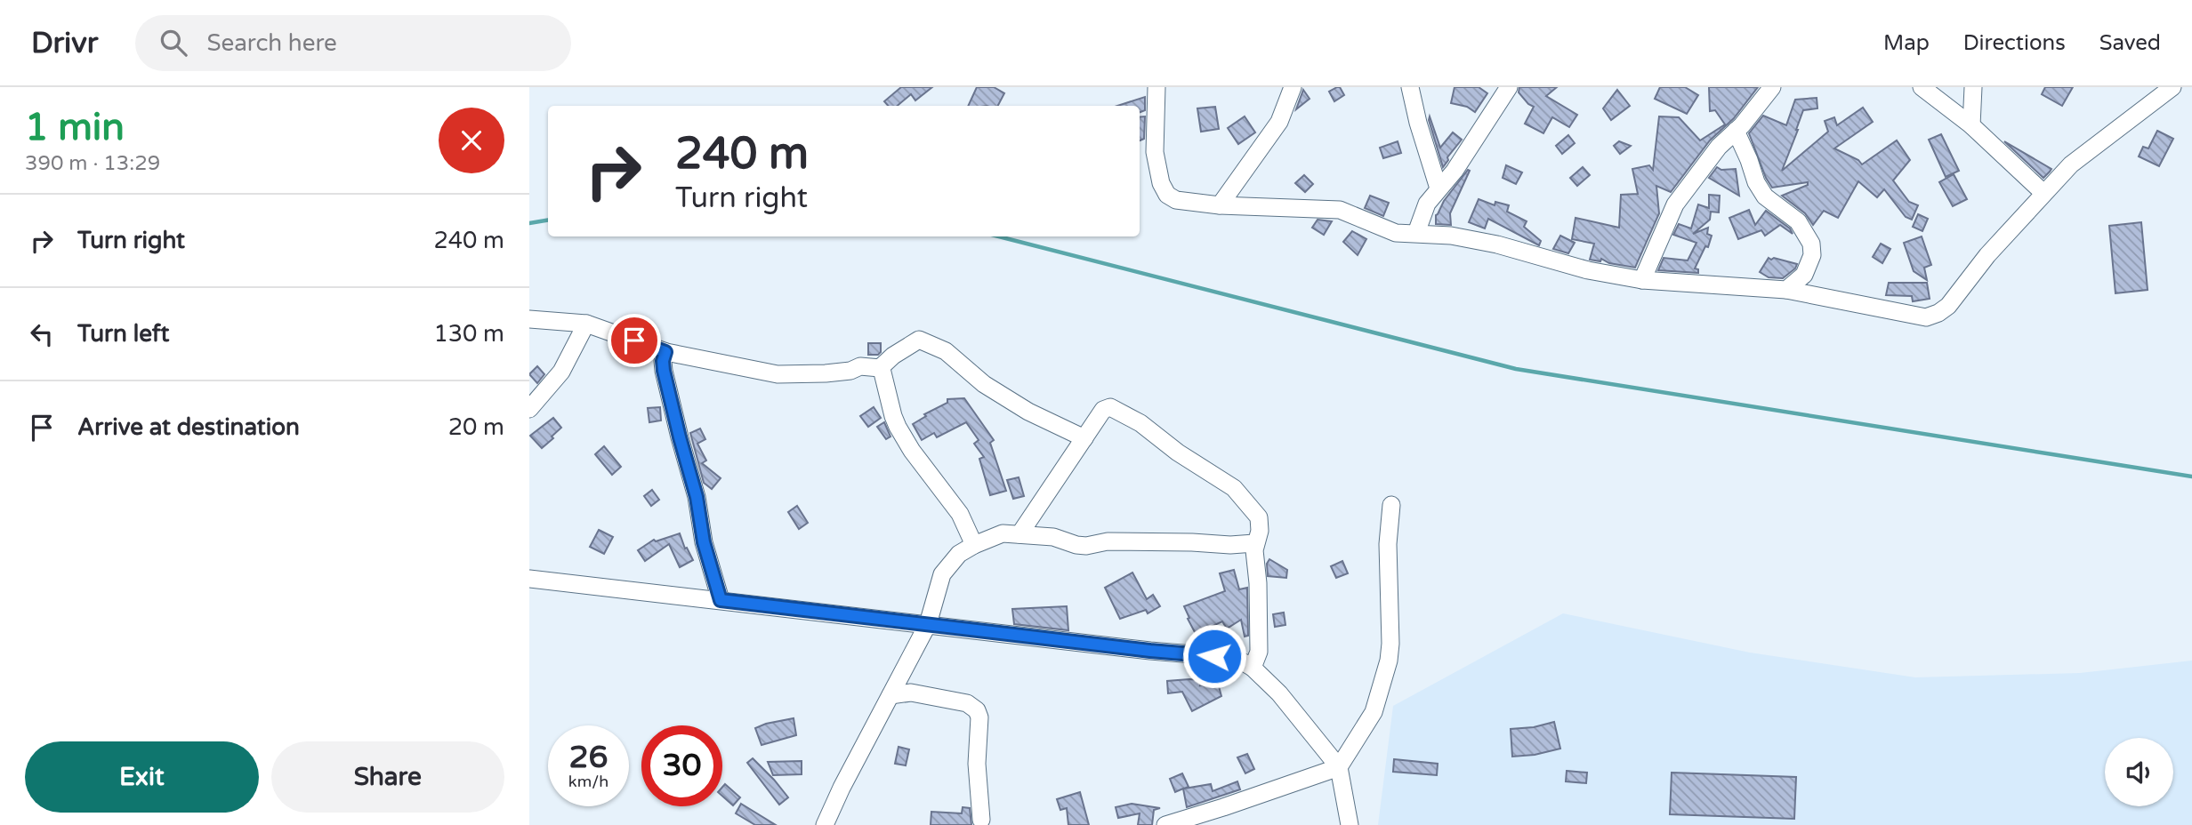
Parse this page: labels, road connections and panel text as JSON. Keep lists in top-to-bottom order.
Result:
{
  "page": {
    "header": "Drivr",
    "search": "Search here",
    "nav": ["Map", "Directions", "Saved"],
    "heading": ["1 min", "390 m · 13:29"],
    "turn": ["240 m", "Turn right"],
    "list": [
      {
        "name": "Turn right",
        "value": "240 m"
      },
      {
        "name": "Turn left",
        "value": "130 m"
      },
      {
        "name": "Arrive at destination",
        "value": "20 m"
      }
    ],
    "speed": "26 km/h",
    "limit": "30",
    "buttons": ["Exit", "Share"]
  }
}
